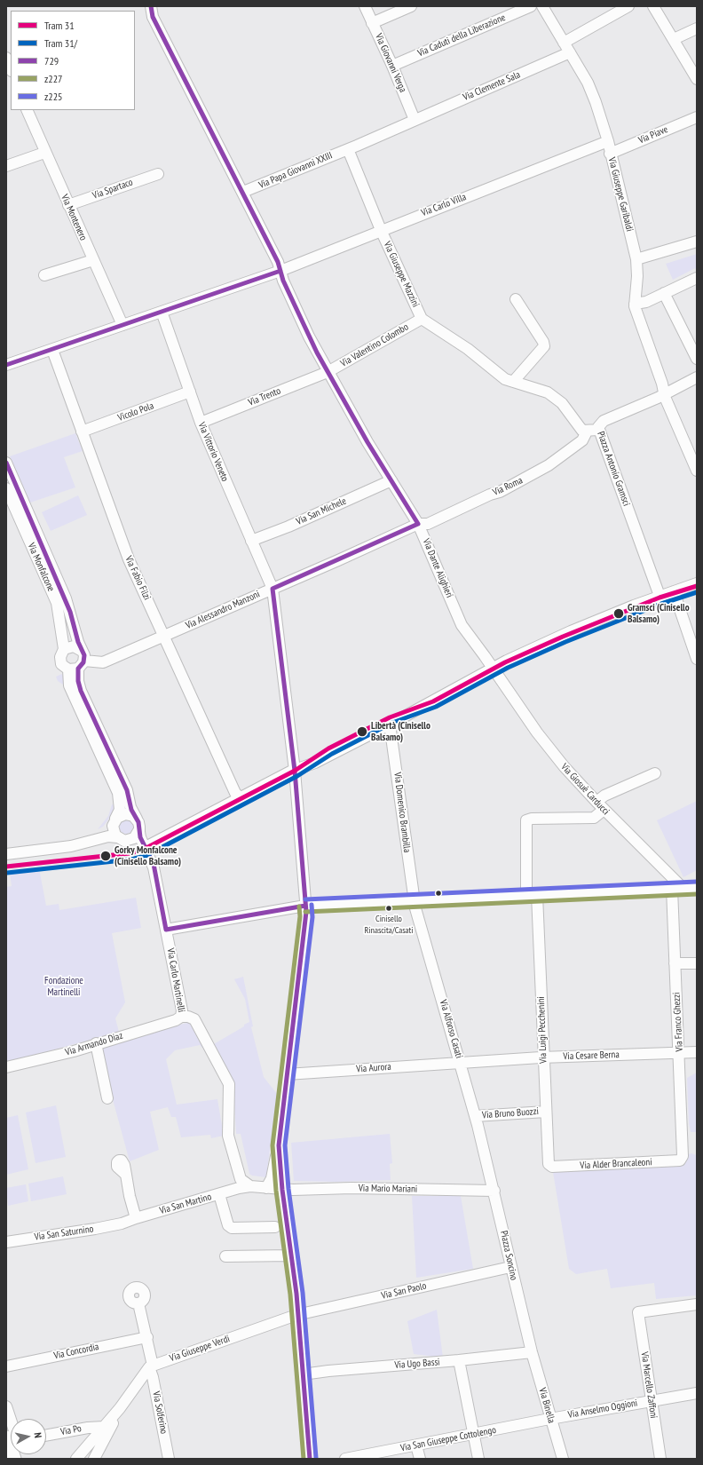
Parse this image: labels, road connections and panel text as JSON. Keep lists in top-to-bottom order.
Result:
{
  "streets": {
    "street": [
      "Via Caduti della Liberazione",
      "Via Giovanni Verga",
      "Via Clemente Sala",
      "Via Piave",
      "Via Papa Giovanni XXIII",
      "Via Spartaco",
      "Via Giuseppe Garibaldi",
      "Via Carlo Villa",
      "Via Montenero",
      "Via Giuseppe Mazzini",
      "Via Valentino Colombo",
      "Via Trento",
      "Vicolo Pola",
      "Via Vittorio Veneto",
      "Piazza Antonio Gramsci",
      "Via Roma",
      "Via San Michele",
      "Via Monfalcone",
      "Via Dante Alighieri",
      "Via Fabio Filzi",
      "Via Alessandro Manzoni",
      "Via Giosuè Carducci",
      "Via Domenico Brambilla",
      "Via Carlo Martinelli",
      "Via Franco Ghezzi",
      "Via Alfonso Casati",
      "Via Luigi Pecchenini",
      "Via Armando Diaz",
      "Via Cesare Berna",
      "Via Aurora",
      "Via Bruno Buozzi",
      "Via Alder Brancaleoni",
      "Via Mario Mariani",
      "Via San Martino",
      "Via San Saturnino",
      "Piazza Soncino",
      "Via San Paolo",
      "Via Giuseppe Verdi",
      "Via Concordia",
      "Via Ugo Bassi",
      "Via Marcello Zaffoni",
      "Via Binella",
      "Via Anselmo Oggioni",
      "Via Solferino",
      "Via Po",
      "Via San Giuseppe Cottolengo"
    ]
  },
  "crossings": [
    ["Via Caduti della Liberazione", "Via Giovanni Verga"],
    ["Via Giovanni Verga", "Via Clemente Sala"],
    ["Via Giovanni Verga", "Via Papa Giovanni XXIII"],
    ["Via Clemente Sala", "Via Papa Giovanni XXIII"],
    ["Via Clemente Sala", "Via Giuseppe Garibaldi"],
    ["Via Piave", "Via Giuseppe Garibaldi"],
    ["Via Papa Giovanni XXIII", "Via Dante Alighieri"],
    ["Via Spartaco", "Via Montenero"],
    ["Via Giuseppe Garibaldi", "Via Carlo Villa"],
    ["Via Giuseppe Garibaldi", "Piazza Antonio Gramsci"],
    ["Via Carlo Villa", "Via Montenero"],
    ["Via Carlo Villa", "Via Giuseppe Mazzini"],
    ["Via Carlo Villa", "Via Vittorio Veneto"],
    ["Via Carlo Villa", "Via Dante Alighieri"],
    ["Via Carlo Villa", "Via Fabio Filzi"],
    ["Via Giuseppe Mazzini", "Via Valentino Colombo"],
    ["Via Valentino Colombo", "Via Trento"],
    ["Via Valentino Colombo", "Via Dante Alighieri"],
    ["Via Trento", "Via Vittorio Veneto"],
    ["Via Trento", "Via Dante Alighieri"],
    ["Vicolo Pola", "Via Vittorio Veneto"],
    ["Vicolo Pola", "Via Fabio Filzi"],
    ["Via Vittorio Veneto", "Via San Michele"],
    ["Via Vittorio Veneto", "Via Alessandro Manzoni"],
    ["Via Vittorio Veneto", "Via Aurora"],
    ["Via Roma", "Via Dante Alighieri"],
    ["Via Roma", "Via Alessandro Manzoni"],
    ["Via San Michele", "Via Dante Alighieri"],
    ["Via Monfalcone", "Via Alessandro Manzoni"],
    ["Via Monfalcone", "Via Carlo Martinelli"],
    ["Via Dante Alighieri", "Via Alessandro Manzoni"],
    ["Via Dante Alighieri", "Via Giosuè Carducci"],
    ["Via Fabio Filzi", "Via Alessandro Manzoni"],
    ["Via Giosuè Carducci", "Via Franco Ghezzi"],
    ["Via Giosuè Carducci", "Via Luigi Pecchenini"],
    ["Via Domenico Brambilla", "Via Alfonso Casati"],
    ["Via Carlo Martinelli", "Via Armando Diaz"],
    ["Via Carlo Martinelli", "Via Mario Mariani"],
    ["Via Carlo Martinelli", "Via San Martino"],
    ["Via Franco Ghezzi", "Via Cesare Berna"],
    ["Via Franco Ghezzi", "Via Alder Brancaleoni"],
    ["Via Alfonso Casati", "Via Cesare Berna"],
    ["Via Alfonso Casati", "Via Aurora"],
    ["Via Alfonso Casati", "Via Bruno Buozzi"],
    ["Via Alfonso Casati", "Piazza Soncino"],
    ["Via Luigi Pecchenini", "Via Cesare Berna"],
    ["Via Luigi Pecchenini", "Via Bruno Buozzi"],
    ["Via Luigi Pecchenini", "Via Alder Brancaleoni"],
    ["Via Cesare Berna", "Via Aurora"],
    ["Via Mario Mariani", "Via San Martino"],
    ["Via Mario Mariani", "Piazza Soncino"],
    ["Via San Martino", "Via San Saturnino"],
    ["Piazza Soncino", "Via San Paolo"],
    ["Piazza Soncino", "Via Ugo Bassi"],
    ["Piazza Soncino", "Via Binella"],
    ["Via San Paolo", "Via Giuseppe Verdi"],
    ["Via Giuseppe Verdi", "Via Solferino"],
    ["Via Concordia", "Via Solferino"],
    ["Via Ugo Bassi", "Via Binella"],
    ["Via Marcello Zaffoni", "Via Anselmo Oggioni"],
    ["Via Binella", "Via Anselmo Oggioni"],
    ["Via Binella", "Via San Giuseppe Cottolengo"],
    ["Via Anselmo Oggioni", "Via San Giuseppe Cottolengo"]
  ],
  "parks": ["Fondazione Martinelli"],
  "places": [
    "Gramsci (Cinisello Balsamo)",
    "Libertà (Cinisello Balsamo)",
    "Gorky Monfalcone (Cinisello Balsamo)",
    "Cinisello Rinascita/Casati"
  ],
  "lines": [
    "transit line 729",
    "tram line 31",
    "tram line 31/",
    "transit line z225",
    "transit line z227"
  ],
  "legend": [
    "Tram 31",
    "Tram 31/",
    "729",
    "z227",
    "z225"
  ],
  "north": "right"
}
